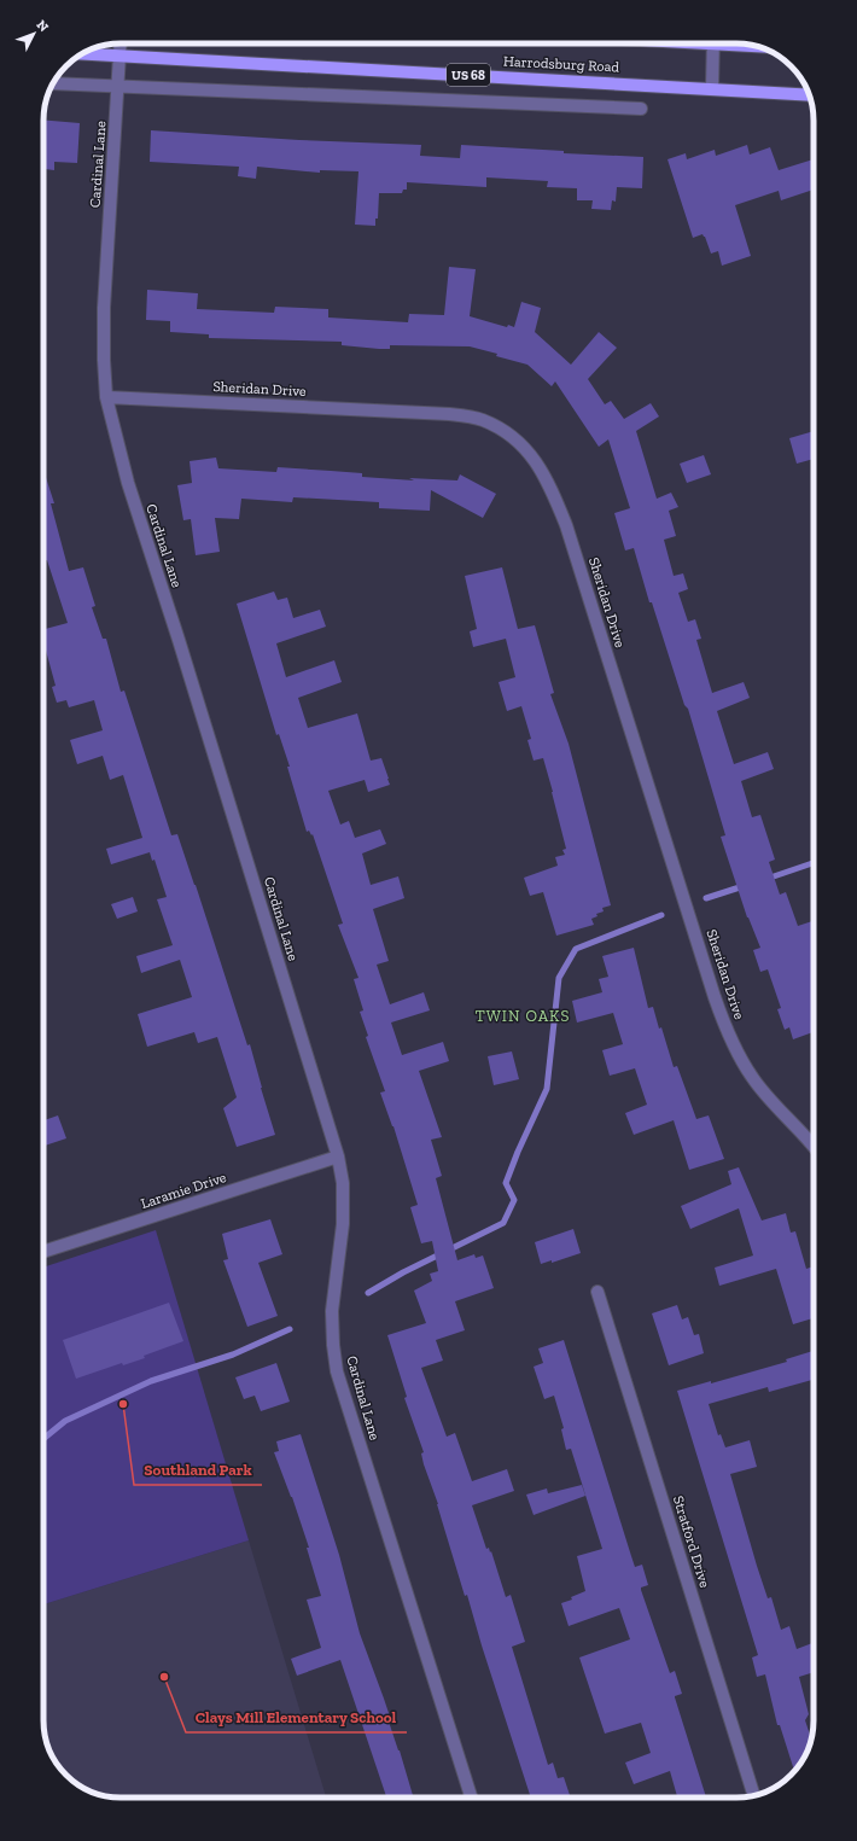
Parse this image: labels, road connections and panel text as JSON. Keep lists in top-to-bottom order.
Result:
{
  "streets": {
    "main road": ["Harrodsburg Road", "US 68"],
    "street": [
      "Cardinal Lane",
      "Sheridan Drive",
      "Laramie Drive",
      "Stratford Drive"
    ]
  },
  "crossings": [
    ["Harrodsburg Road", "Cardinal Lane"],
    ["Cardinal Lane", "Sheridan Drive"],
    ["Cardinal Lane", "Laramie Drive"]
  ],
  "districts": ["TWIN OAKS"],
  "places": ["Southland Park", "Clays Mill Elementary School"],
  "north": "top right"
}
